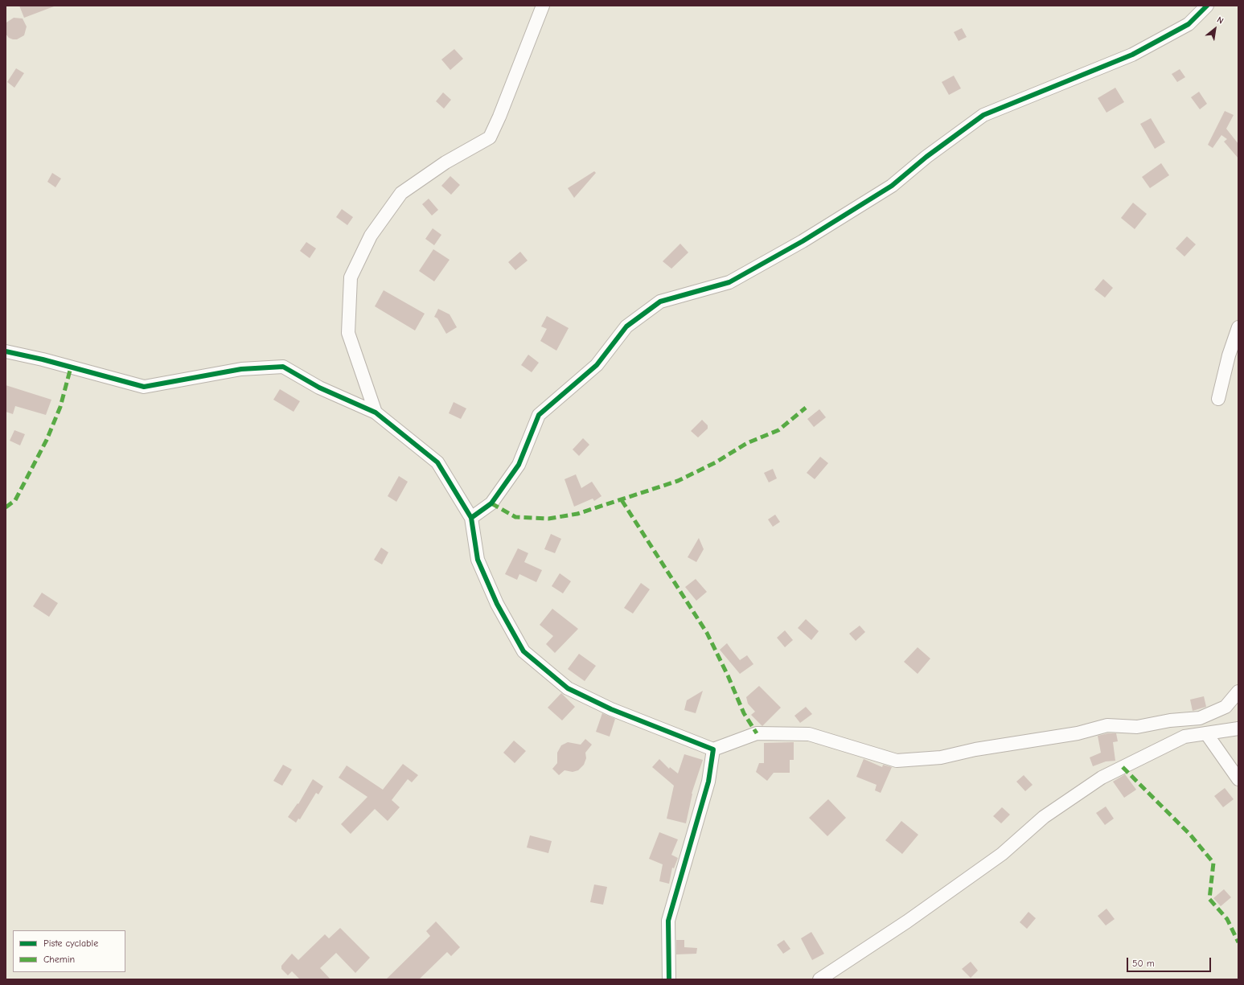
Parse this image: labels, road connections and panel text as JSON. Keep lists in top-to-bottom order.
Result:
{
  "legend": ["Piste cyclable", "Chemin"],
  "scale_bar": "50 m",
  "north": "top right"
}
